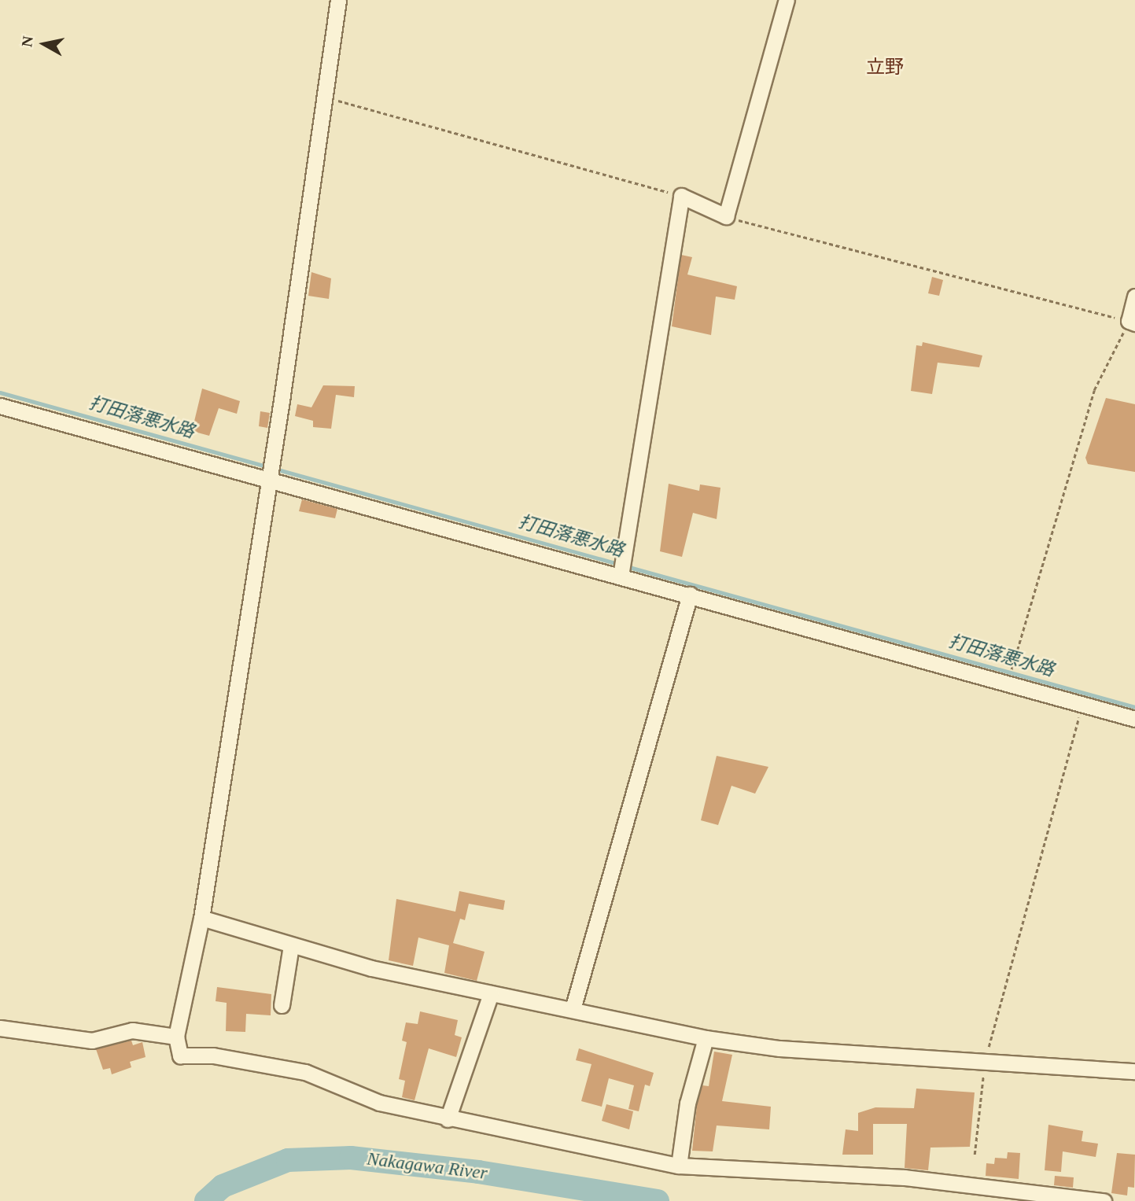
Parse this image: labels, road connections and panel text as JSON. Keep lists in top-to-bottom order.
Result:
{
  "districts": ["立野"],
  "water": ["打田落悪水路", "Nakagawa River"],
  "north": "left"
}
